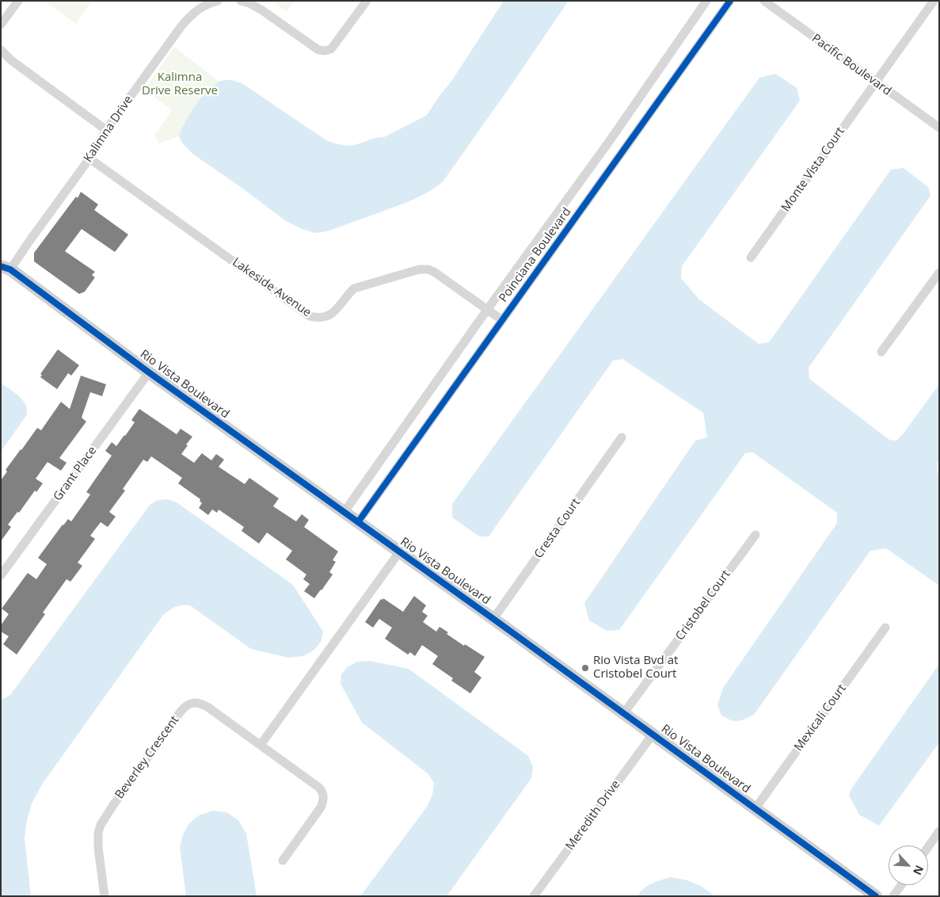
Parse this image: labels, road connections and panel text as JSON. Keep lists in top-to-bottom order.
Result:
{
  "streets": {
    "street": [
      "Pacific Boulevard",
      "Kalimna Drive",
      "Monte Vista Court",
      "Poinciana Boulevard",
      "Lakeside Avenue",
      "Rio Vista Boulevard",
      "Grant Place",
      "Cresta Court",
      "Cristobel Court",
      "Mexicali Court",
      "Beverley Crescent",
      "Meredith Drive"
    ]
  },
  "crossings": [
    ["Pacific Boulevard", "Monte Vista Court"],
    ["Kalimna Drive", "Lakeside Avenue"],
    ["Kalimna Drive", "Rio Vista Boulevard"],
    ["Poinciana Boulevard", "Lakeside Avenue"],
    ["Poinciana Boulevard", "Rio Vista Boulevard"],
    ["Rio Vista Boulevard", "Grant Place"],
    ["Rio Vista Boulevard", "Cresta Court"],
    ["Rio Vista Boulevard", "Cristobel Court"],
    ["Rio Vista Boulevard", "Mexicali Court"],
    ["Rio Vista Boulevard", "Meredith Drive"]
  ],
  "parks": ["Kalimna Drive Reserve"],
  "places": ["Rio Vista Bvd at Cristobel Court"],
  "north": "bottom right"
}
